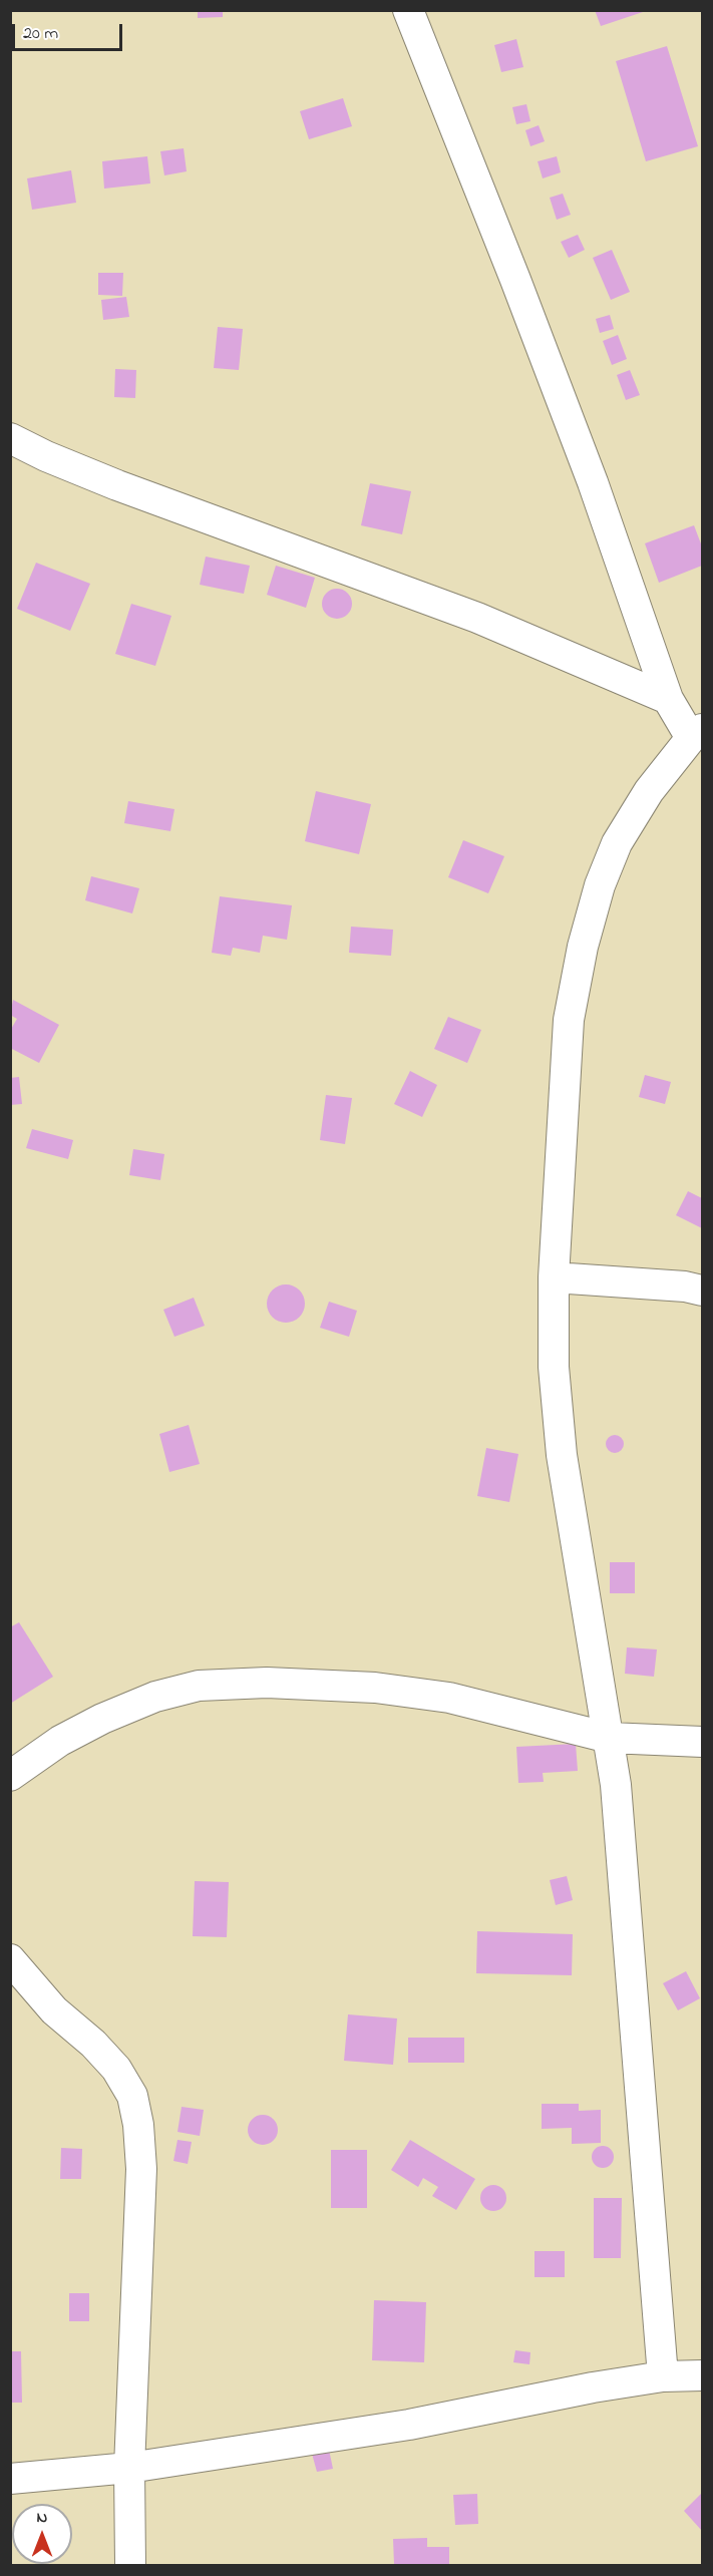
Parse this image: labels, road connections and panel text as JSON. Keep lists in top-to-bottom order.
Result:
{
  "scale_bar": "20 m",
  "north": "top"
}
